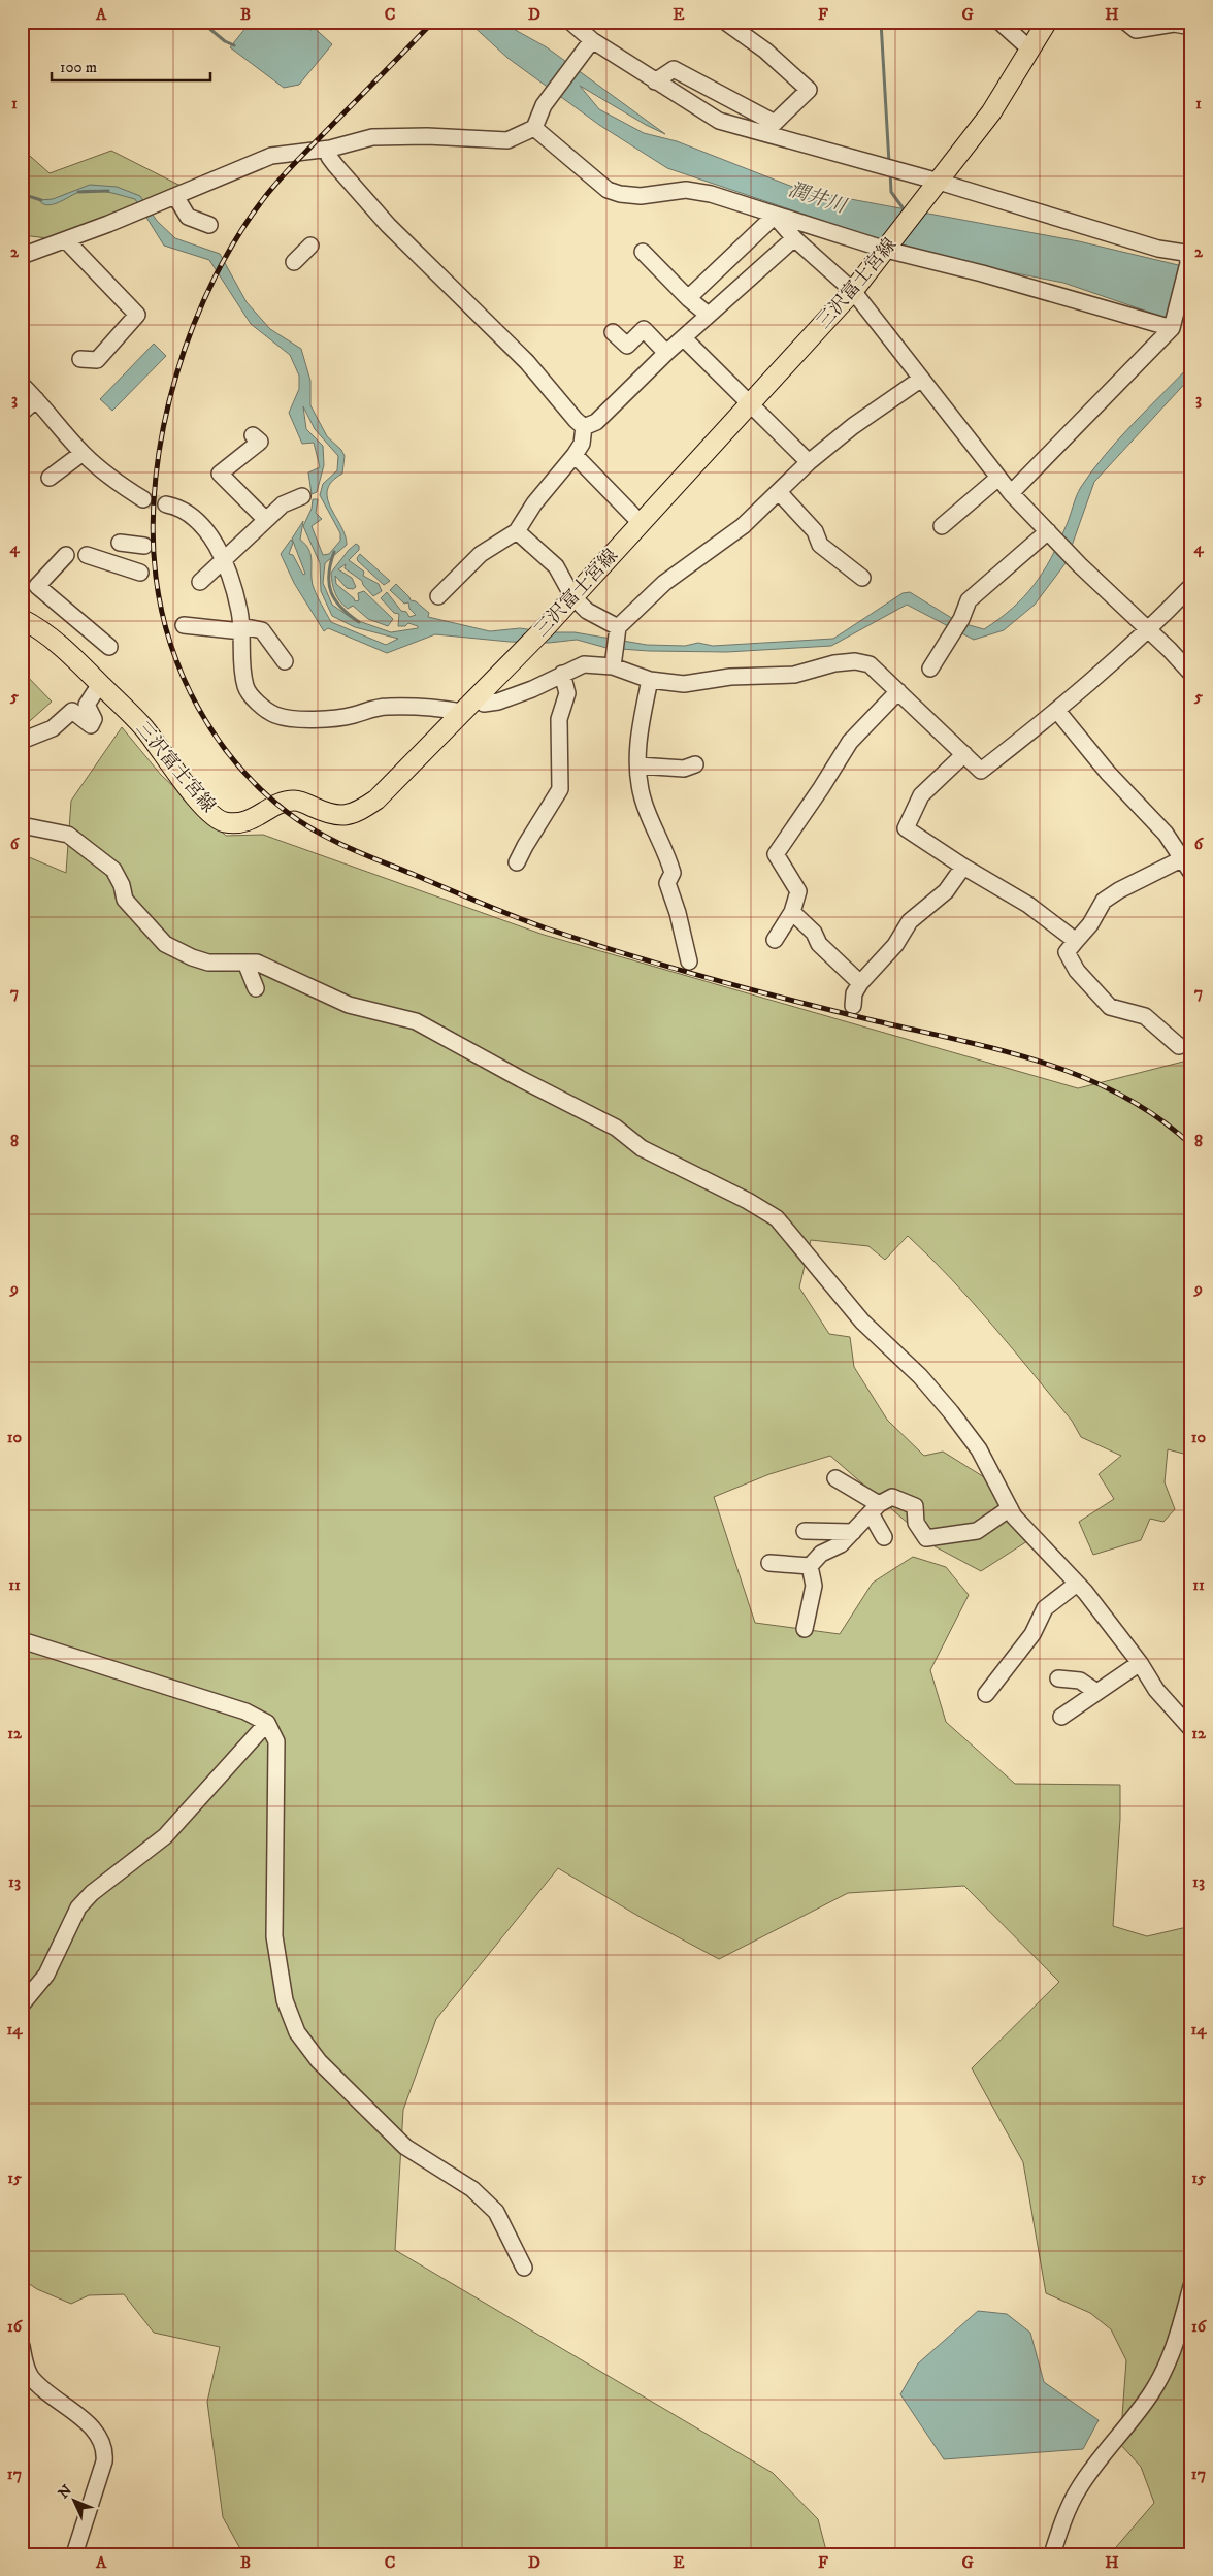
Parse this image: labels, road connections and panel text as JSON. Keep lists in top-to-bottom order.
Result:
{
  "streets": {
    "main road": ["三沢富士宮線"]
  },
  "water": ["潤井川"],
  "scale_bar": "100 m",
  "north": "top left",
  "grid": {
    "columns": [
      "A",
      "B",
      "C",
      "D",
      "E",
      "F",
      "G",
      "H"
    ],
    "rows": [
      "1",
      "2",
      "3",
      "4",
      "5",
      "6",
      "7",
      "8",
      "9",
      "10",
      "11",
      "12",
      "13",
      "14",
      "15",
      "16",
      "17"
    ]
  }
}
